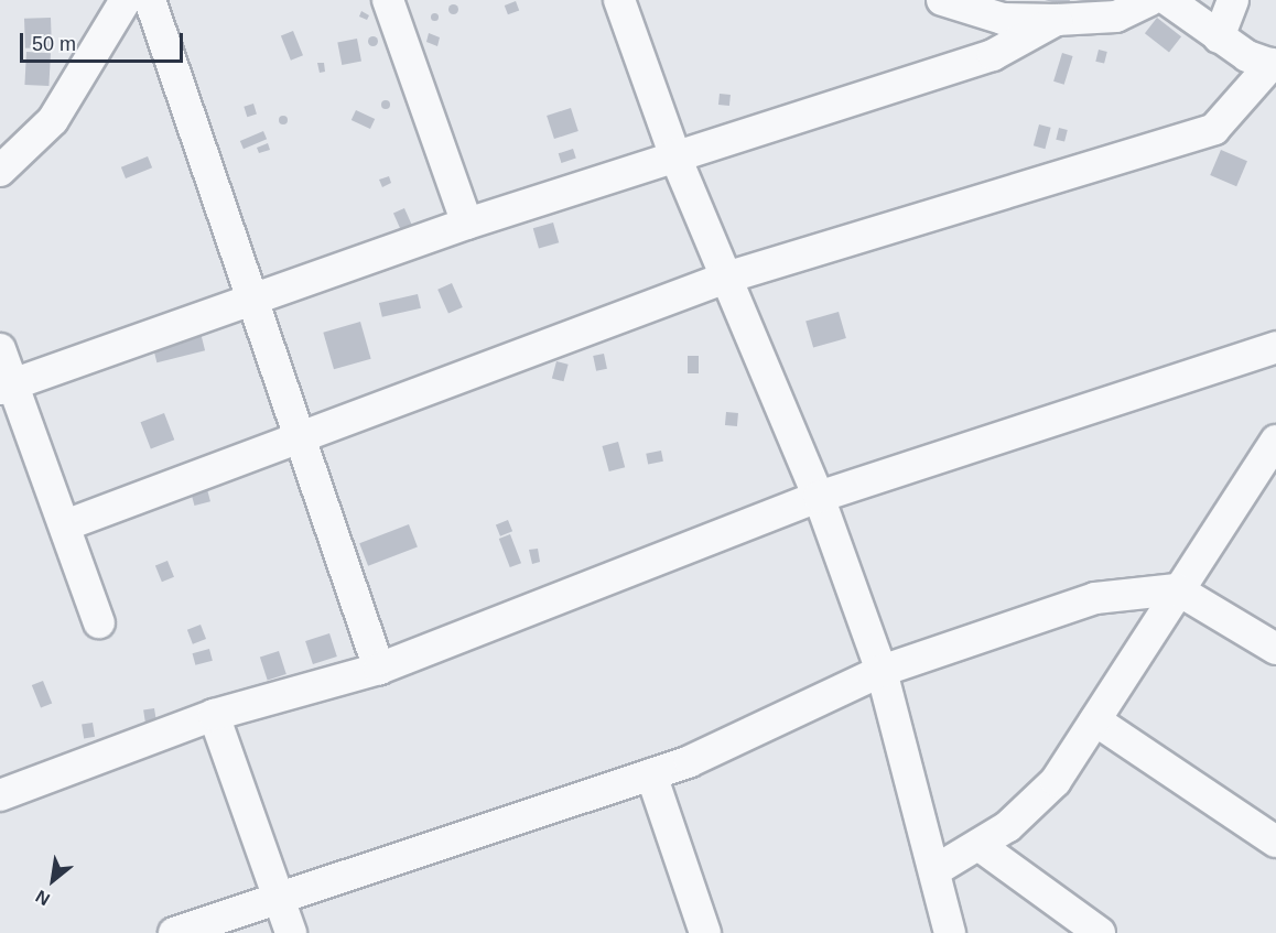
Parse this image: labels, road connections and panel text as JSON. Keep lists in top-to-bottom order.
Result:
{
  "scale_bar": "50 m",
  "north": "bottom left"
}
